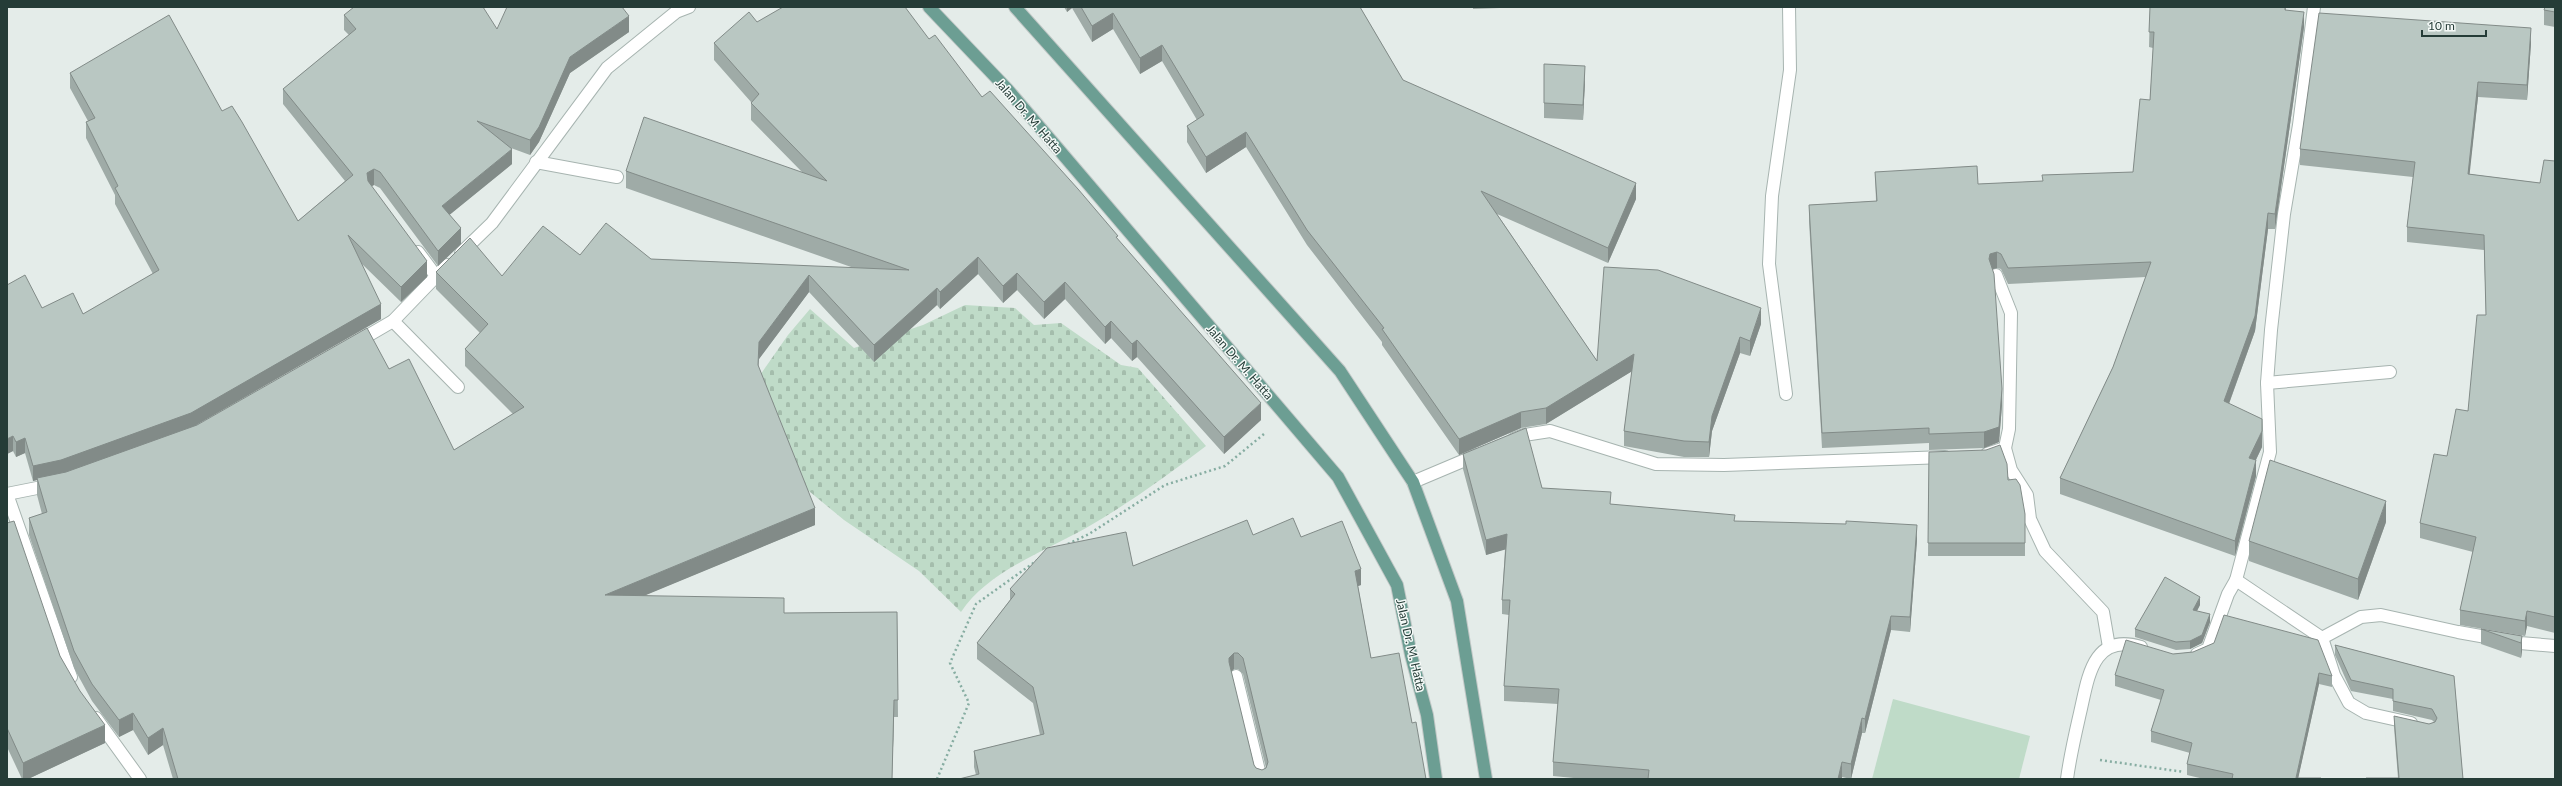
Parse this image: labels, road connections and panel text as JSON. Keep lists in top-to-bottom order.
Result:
{
  "streets": {
    "main road": ["Jalan Dr. M. Hatta"]
  },
  "scale_bar": "10 m"
}
